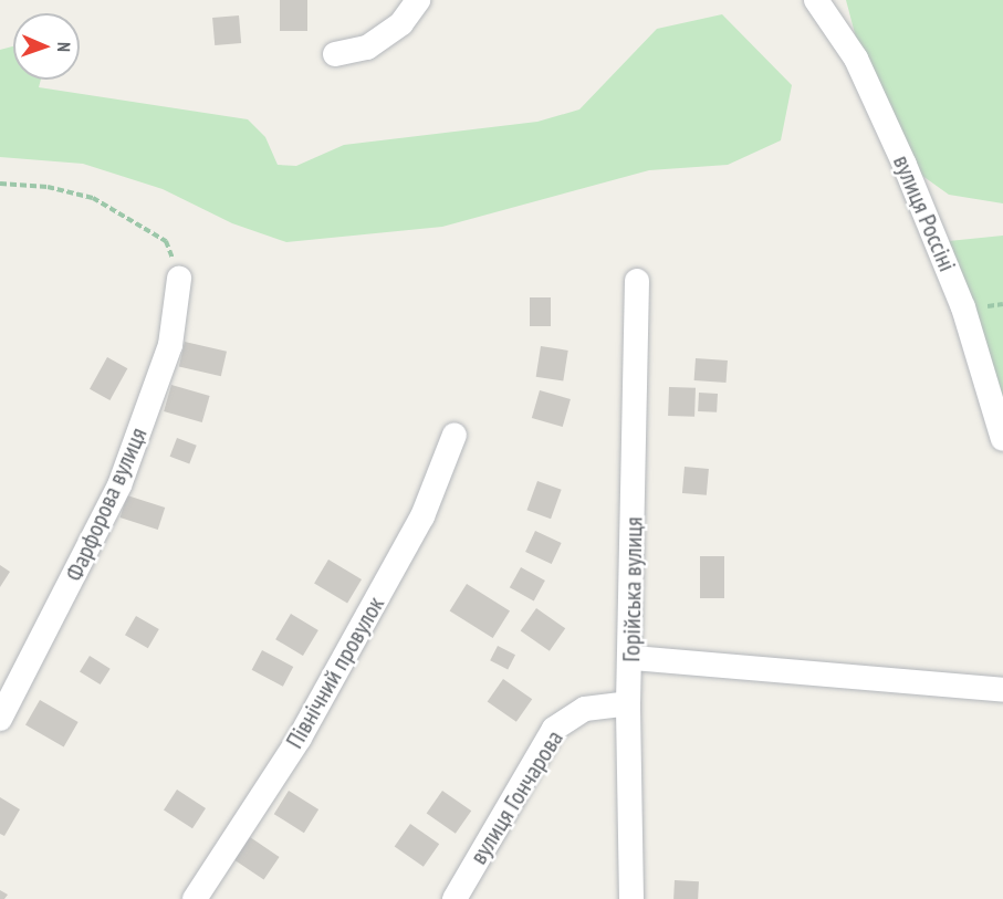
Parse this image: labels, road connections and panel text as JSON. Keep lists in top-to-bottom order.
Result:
{
  "streets": {
    "street": [
      "вулиця Россіні",
      "Фарфорова вулиця",
      "Горійська вулиця",
      "Північний провулок",
      "вулиця Гончарова"
    ]
  },
  "crossings": [
    ["Горійська вулиця", "вулиця Гончарова"]
  ],
  "north": "right"
}
